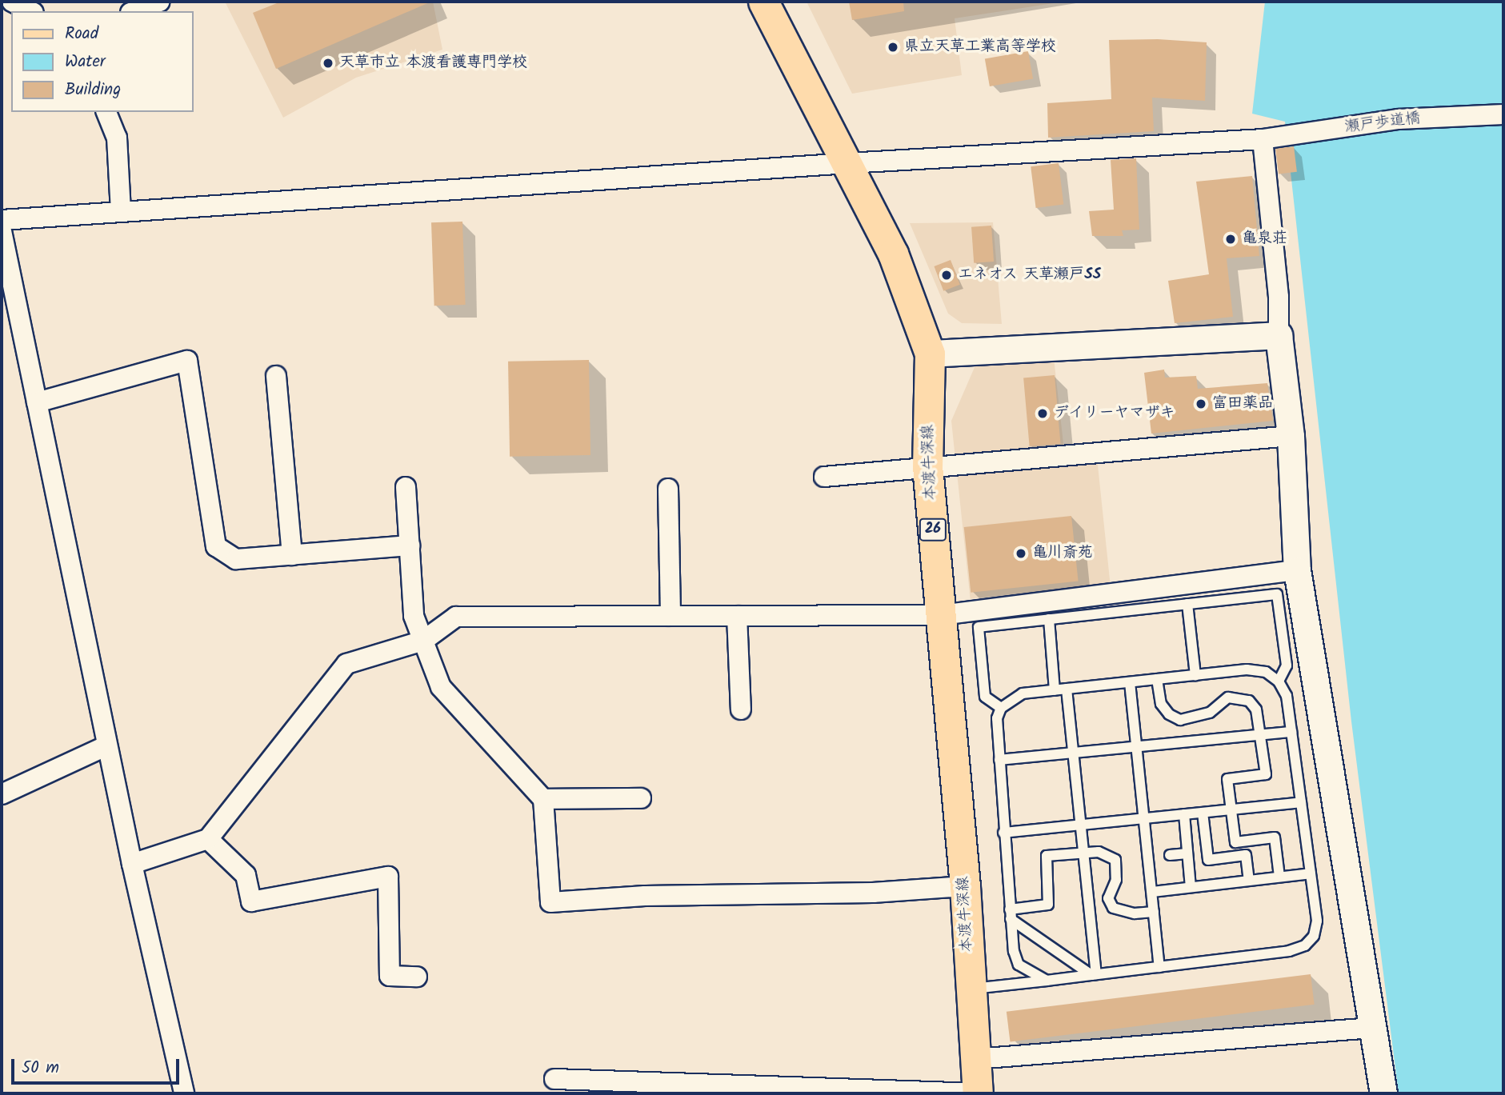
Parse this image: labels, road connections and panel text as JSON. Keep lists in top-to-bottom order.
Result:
{
  "streets": {
    "main road": ["本渡牛深線", "26"],
    "street": ["瀬戸歩道橋"]
  },
  "crossings": [
    ["瀬戸歩道橋", "本渡牛深線"]
  ],
  "places": [
    "県立天草工業高等学校",
    "天草市立 本渡看護専門学校",
    "亀泉荘",
    "エネオス 天草瀬戸SS",
    "富田薬品",
    "デイリーヤマザキ",
    "亀川斎苑"
  ],
  "legend": ["Road", "Water", "Building"],
  "scale_bar": "50 m"
}
